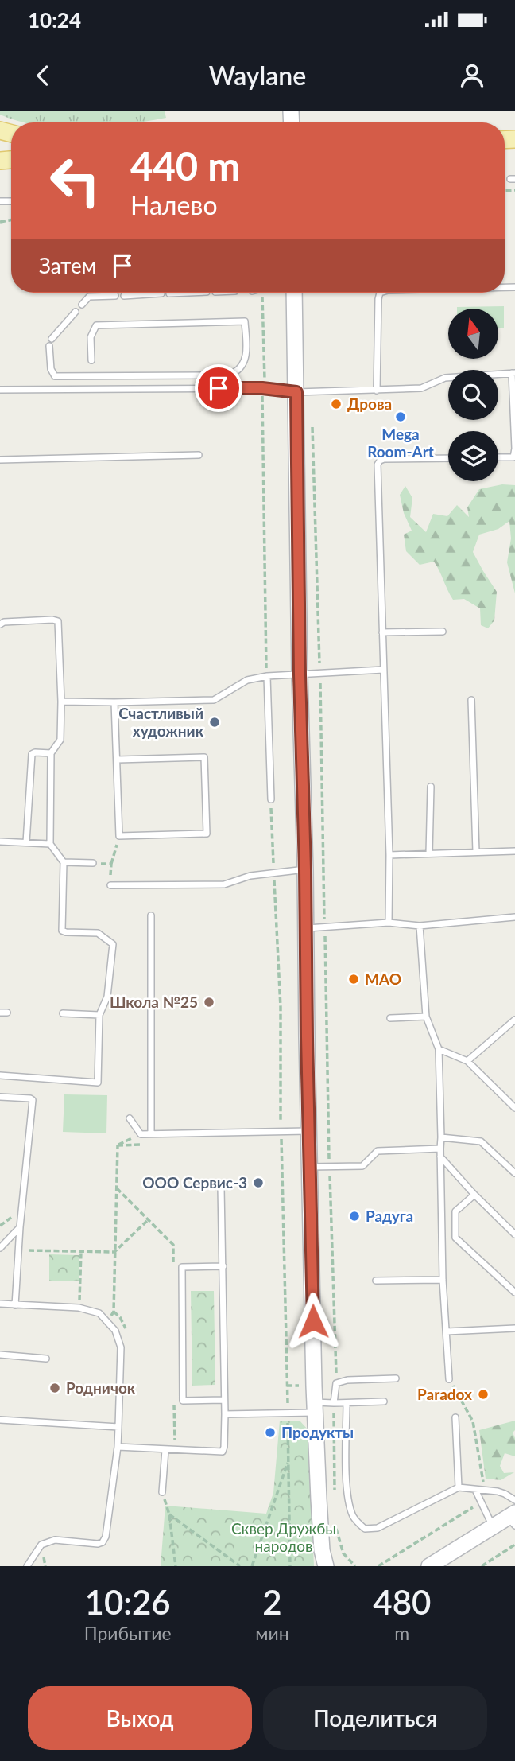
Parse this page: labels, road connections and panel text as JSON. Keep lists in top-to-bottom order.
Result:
{
  "parks": ["Сквер Дружбы народов"],
  "places": [
    "Дрова",
    "Mega Room-Art",
    "Счастливый художник",
    "МАО",
    "Школа №25",
    "ООО Сервис-3",
    "Радуга",
    "Родничок",
    "Paradox",
    "Продукты"
  ],
  "north": "top",
  "page": {
    "status": "10:24",
    "header": "Waylane",
    "turn": ["440 m", "Налево"],
    "then": "Затем",
    "eta": [
      "10:26",
      "Прибытие",
      "2",
      "мин",
      "480",
      "m"
    ],
    "buttons": ["Выход", "Поделиться"]
  }
}
